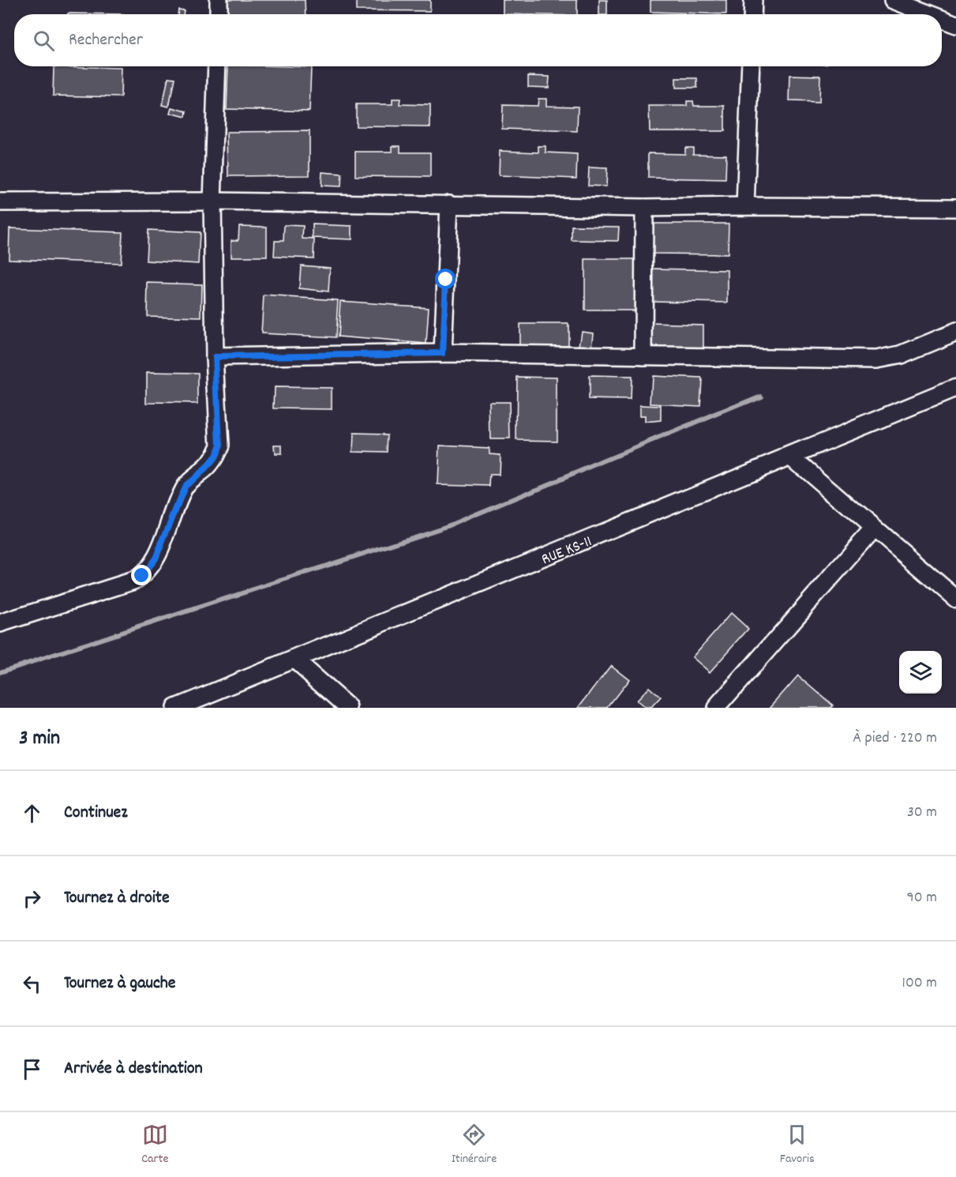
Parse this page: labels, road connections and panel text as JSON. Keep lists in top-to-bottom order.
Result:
{
  "streets": {
    "street": ["RUE KS-11"]
  },
  "page": {
    "search": "Rechercher",
    "heading": ["3 min", "À pied · 220 m"],
    "list": [
      ["Continuez", "30 m"],
      ["Tournez à droite", "90 m"],
      ["Tournez à gauche", "100 m"],
      "Arrivée à destination"
    ],
    "nav": ["Carte", "Itinéraire", "Favoris"]
  }
}
